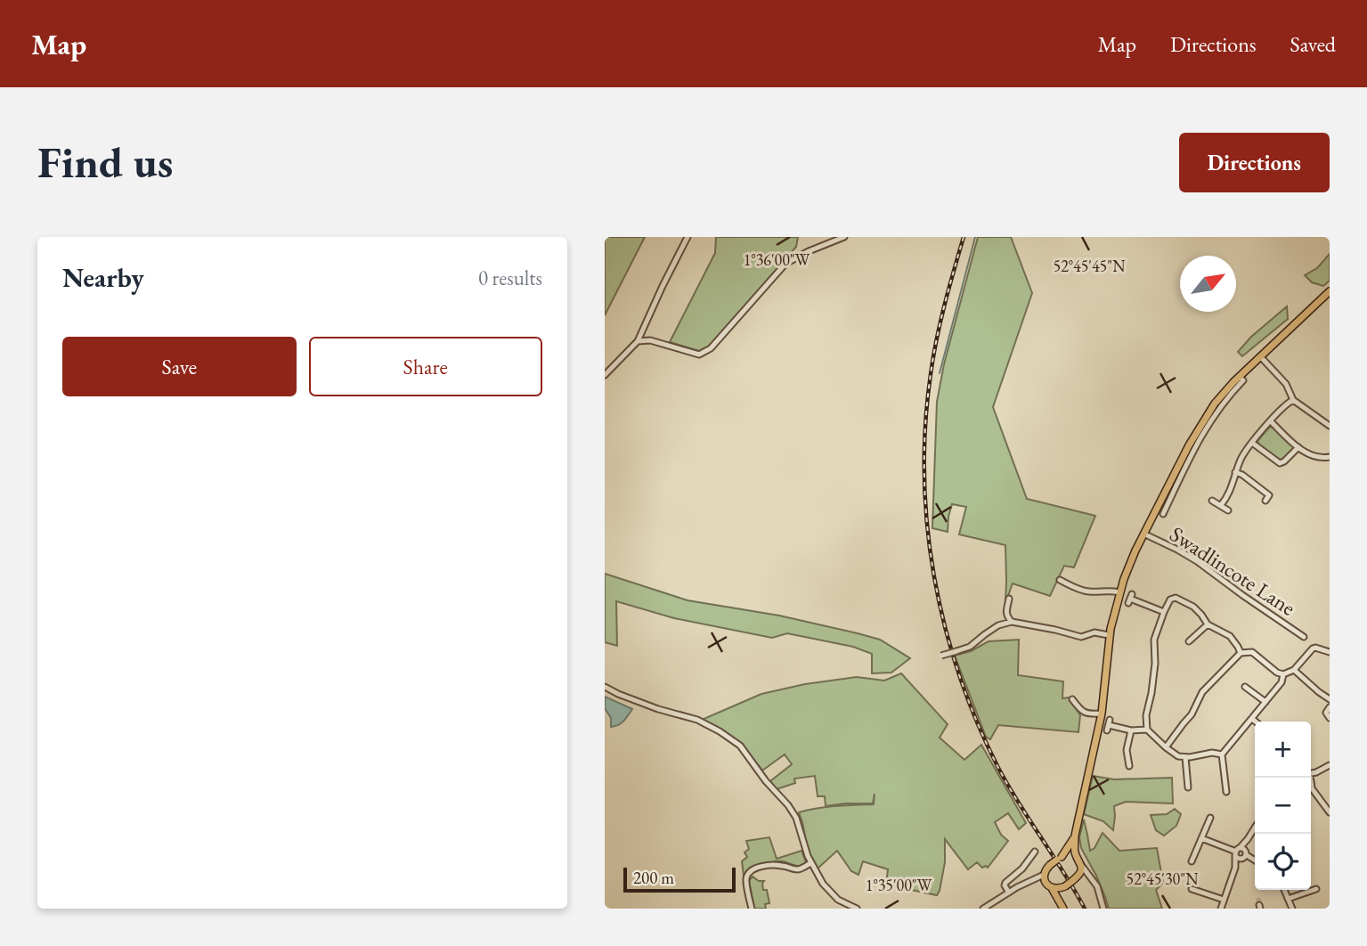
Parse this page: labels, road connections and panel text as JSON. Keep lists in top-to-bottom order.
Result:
{
  "streets": {
    "street": ["Swadlincote Lane"]
  },
  "scale_bar": "200 m",
  "north": "top right",
  "page": {
    "header": "Map",
    "nav": ["Map", "Directions", "Saved"],
    "buttons": [
      "Directions",
      ["Save", "Share"]
    ],
    "title": "Find us",
    "heading": ["Nearby", "0 results"],
    "map_buttons": ["+", "−"],
    "scale": "200 m"
  },
  "coordinates": [
    "1°36'00\"W",
    "52°45'45\"N",
    "52°45'30\"N",
    "1°35'00\"W"
  ]
}
